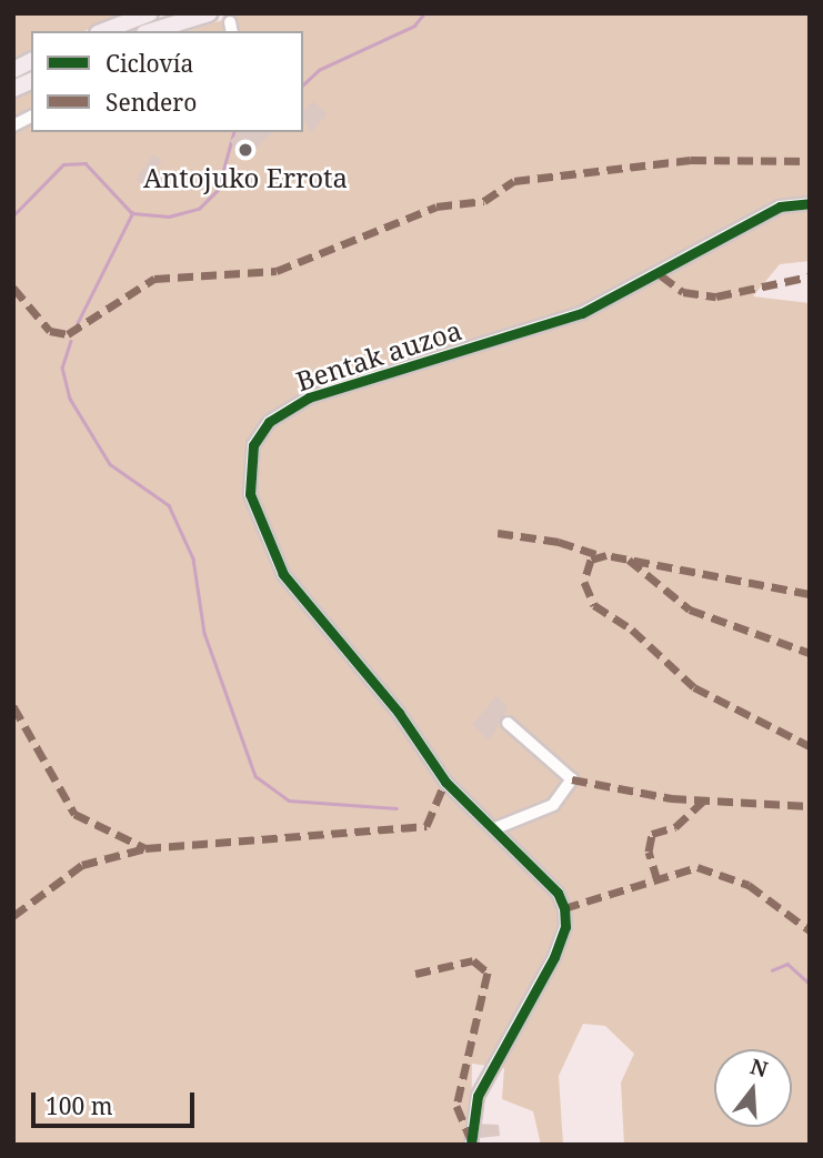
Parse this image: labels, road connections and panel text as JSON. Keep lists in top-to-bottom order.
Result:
{
  "streets": {
    "street": ["Bentak auzoa"]
  },
  "places": ["Antojuko Errota"],
  "legend": ["Ciclovía", "Sendero"],
  "scale_bar": "100 m",
  "north": "top"
}
